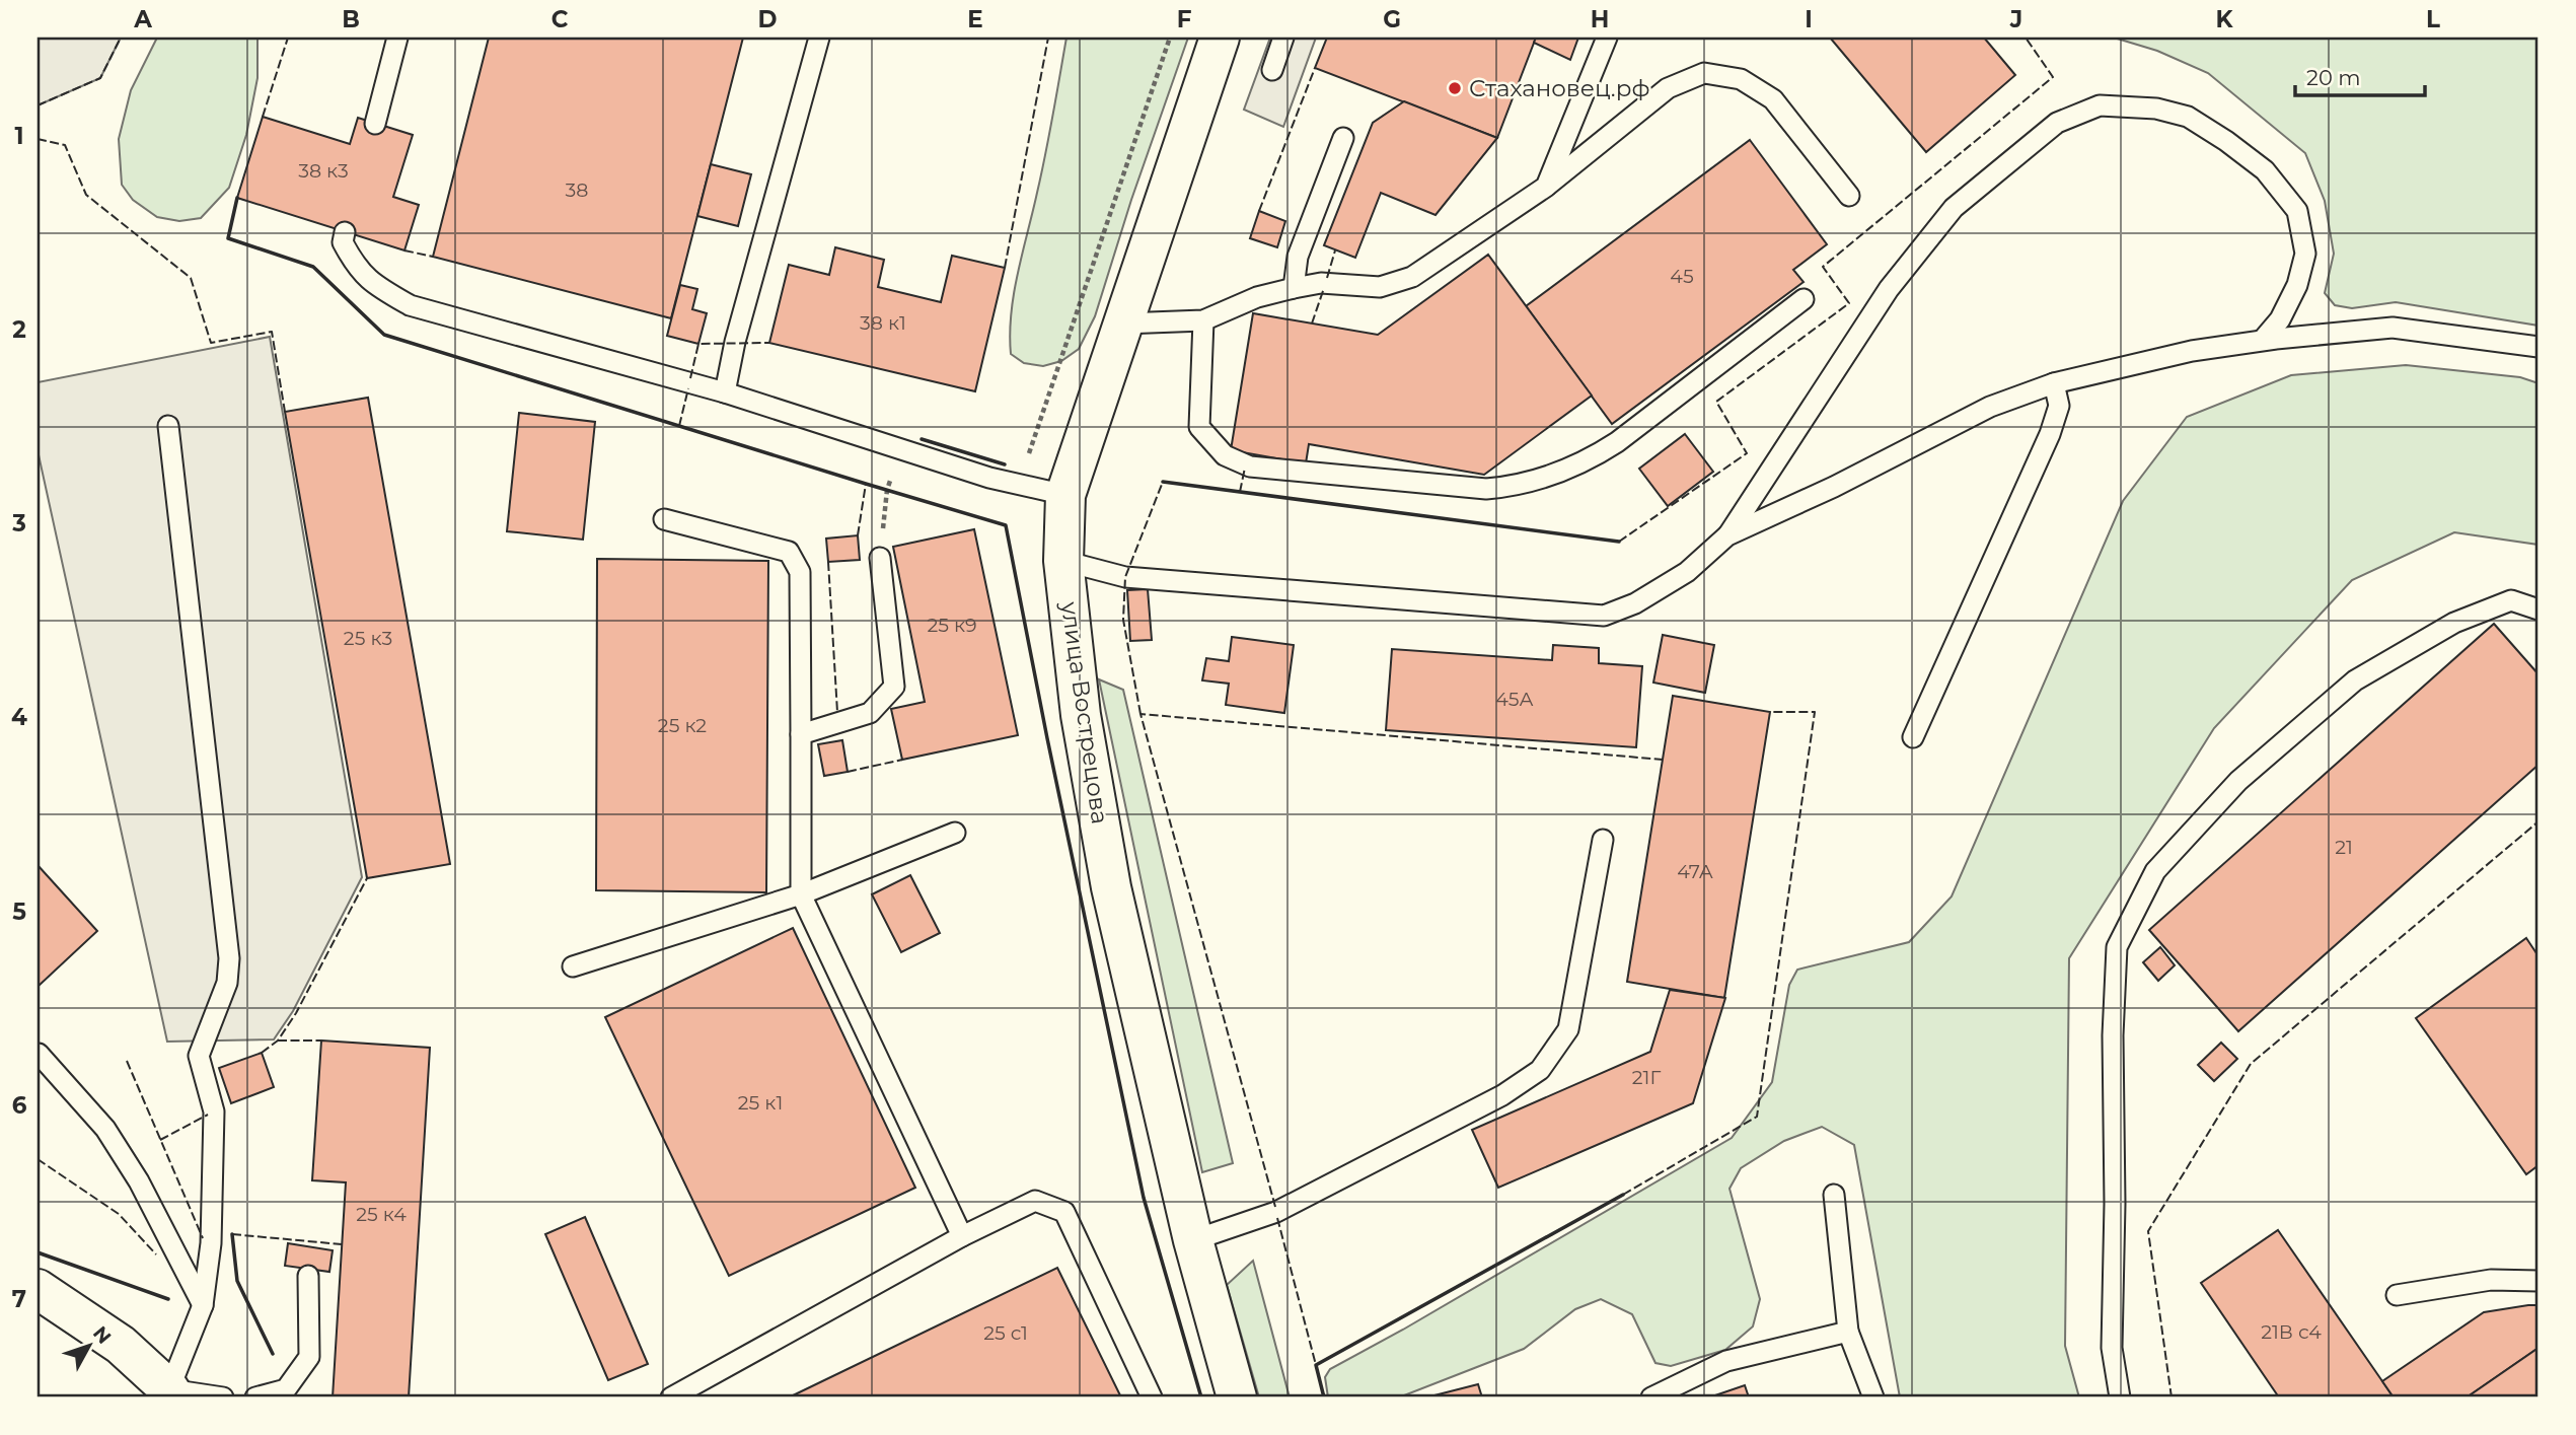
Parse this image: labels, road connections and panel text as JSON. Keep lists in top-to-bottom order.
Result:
{
  "streets": {
    "street": ["улица Вострецова"]
  },
  "places": ["Стахановец.рф"],
  "house_numbers": [
    "38 к3",
    "38",
    "45",
    "38 к1",
    "25 к9",
    "25 к3",
    "45А",
    "25 к2",
    "21",
    "47А",
    "21Г",
    "25 к1",
    "25 к4",
    "21В с4",
    "25 с1"
  ],
  "scale_bar": "20 m",
  "north": "top right",
  "grid": {
    "columns": [
      "A",
      "B",
      "C",
      "D",
      "E",
      "F",
      "G",
      "H",
      "I",
      "J",
      "K",
      "L"
    ],
    "rows": [
      "1",
      "2",
      "3",
      "4",
      "5",
      "6",
      "7"
    ]
  }
}
